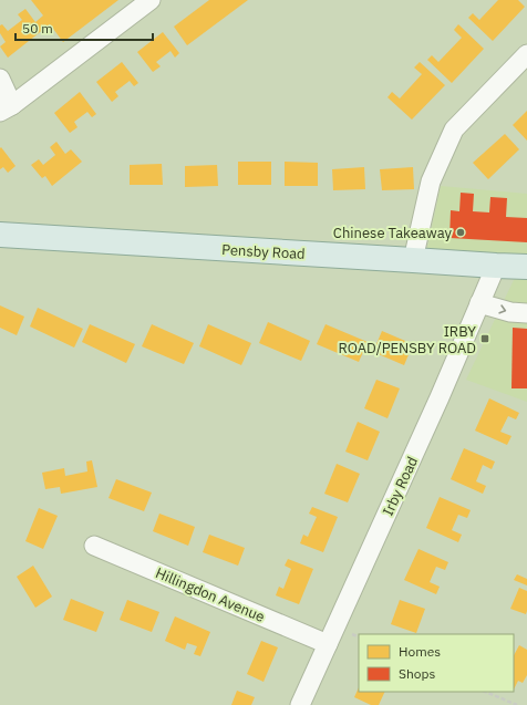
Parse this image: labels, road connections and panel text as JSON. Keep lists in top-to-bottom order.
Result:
{
  "streets": {
    "main road": ["Pensby Road"],
    "street": ["Irby Road", "Hillingdon Avenue"]
  },
  "crossings": [
    ["Pensby Road", "Irby Road"],
    ["Irby Road", "Hillingdon Avenue"]
  ],
  "places": {
    "other": ["Chinese Takeaway"],
    "transit": ["IRBY ROAD/PENSBY ROAD"]
  },
  "legend": ["Homes", "Shops"],
  "scale_bar": "50 m"
}
